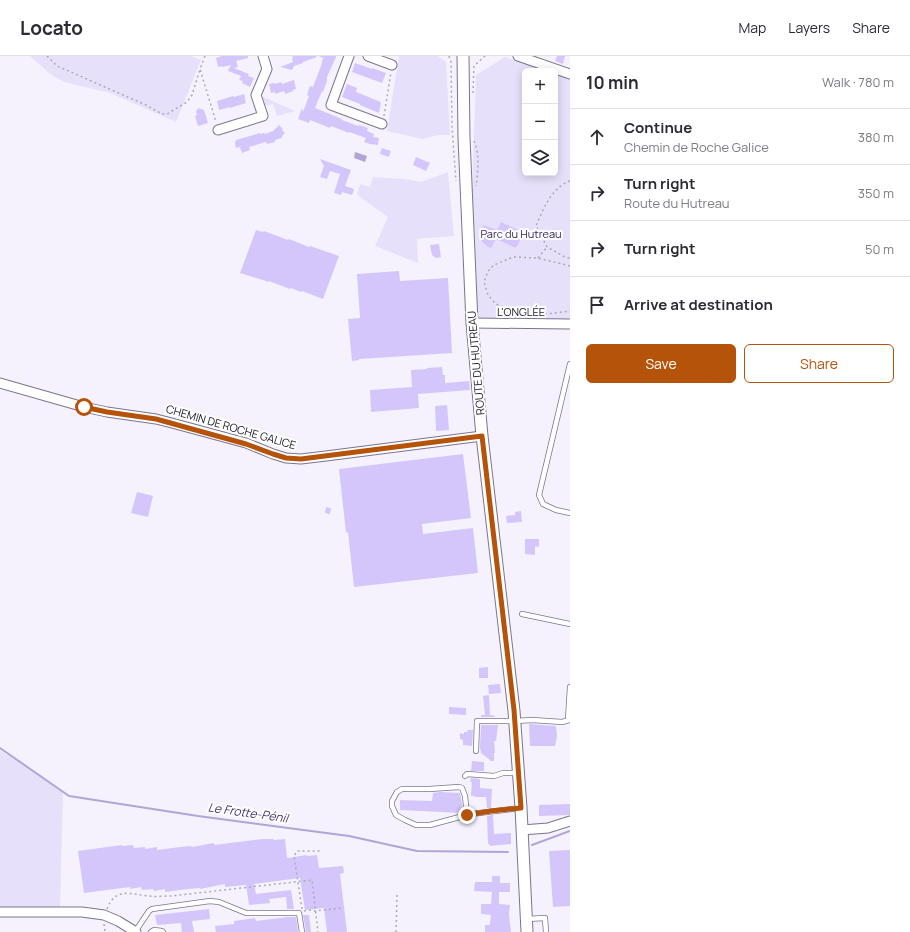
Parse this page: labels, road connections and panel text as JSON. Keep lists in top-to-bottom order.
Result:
{
  "streets": {
    "street": ["L'ONGLÉE", "ROUTE DU HUTREAU", "CHEMIN DE ROCHE GALICE"]
  },
  "crossings": [
    ["L'ONGLÉE", "ROUTE DU HUTREAU"],
    ["ROUTE DU HUTREAU", "CHEMIN DE ROCHE GALICE"]
  ],
  "water": ["Le Frotte-Pénil"],
  "parks": ["Parc du Hutreau"],
  "page": {
    "header": "Locato",
    "nav": ["Map", "Layers", "Share"],
    "heading": ["10 min", "Walk · 780 m"],
    "map_buttons": ["+", "−"],
    "list": [
      ["Continue", "Chemin de Roche Galice", "380 m"],
      ["Turn right", "Route du Hutreau", "350 m"],
      ["Turn right", "50 m"],
      "Arrive at destination"
    ],
    "buttons": ["Save", "Share"]
  }
}
